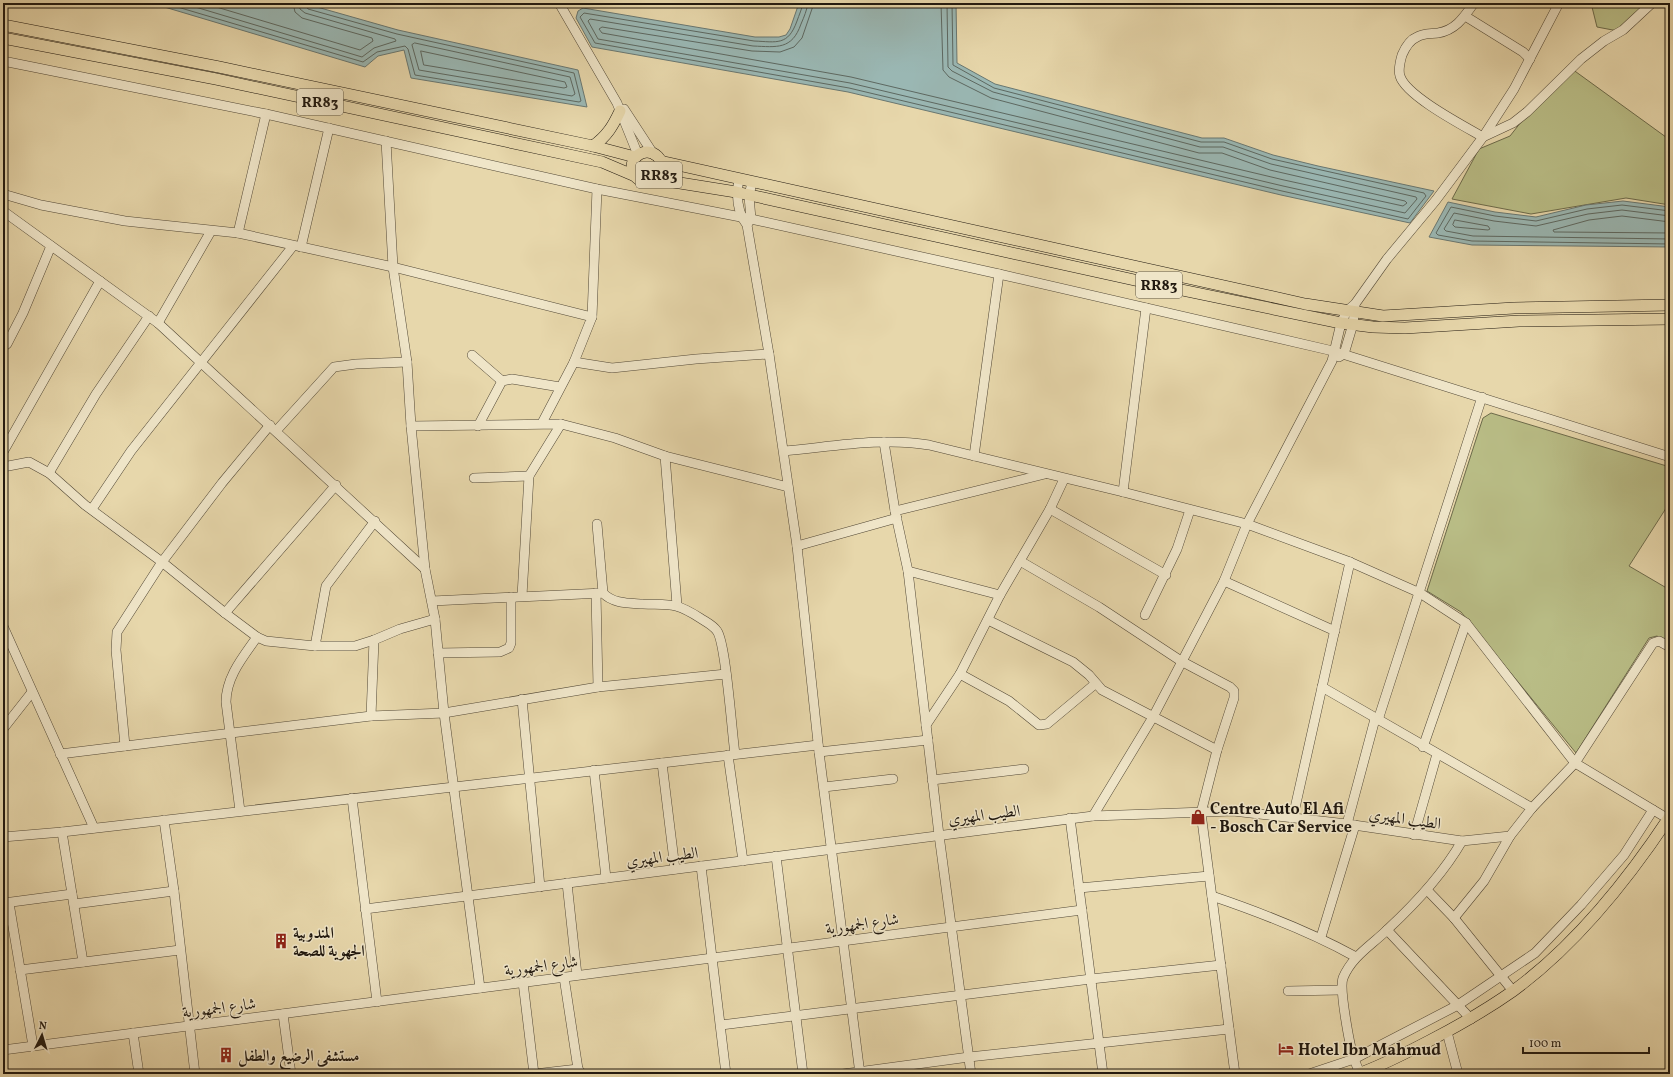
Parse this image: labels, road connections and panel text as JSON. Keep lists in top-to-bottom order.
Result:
{
  "streets": {
    "main road": ["RR83"],
    "street": ["الطيب المهيري", "شارع الجمهورية"]
  },
  "places": {
    "shop": ["Centre Auto El Afi - Bosch Car Service"],
    "building": ["المندوبية الجهوية للصحة", "مستشفى الرضيع والطفل"],
    "hotel": ["Hotel Ibn Mahmud"]
  },
  "scale_bar": "100 m",
  "north": "top"
}
